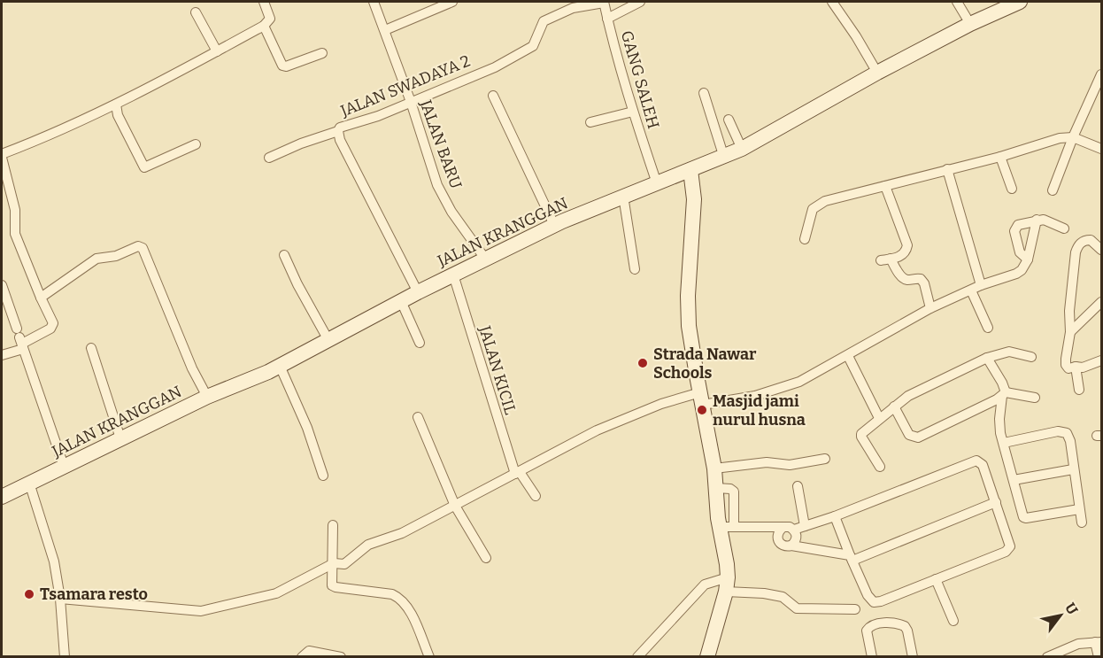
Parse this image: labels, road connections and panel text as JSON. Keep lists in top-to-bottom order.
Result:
{
  "streets": {
    "main road": ["JALAN KRANGGAN"],
    "street": [
      "GANG SALEH",
      "JALAN SWADAYA 2",
      "JALAN BARU",
      "JALAN KICIL"
    ]
  },
  "crossings": [
    ["GANG SALEH", "JALAN KRANGGAN"],
    ["JALAN SWADAYA 2", "JALAN BARU"],
    ["JALAN SWADAYA 2", "JALAN KRANGGAN"],
    ["JALAN BARU", "JALAN KRANGGAN"],
    ["JALAN KRANGGAN", "JALAN KICIL"]
  ],
  "places": ["Strada Nawar Schools", "Masjid jami nurul husna", "Tsamara resto"],
  "north": "top right"
}
